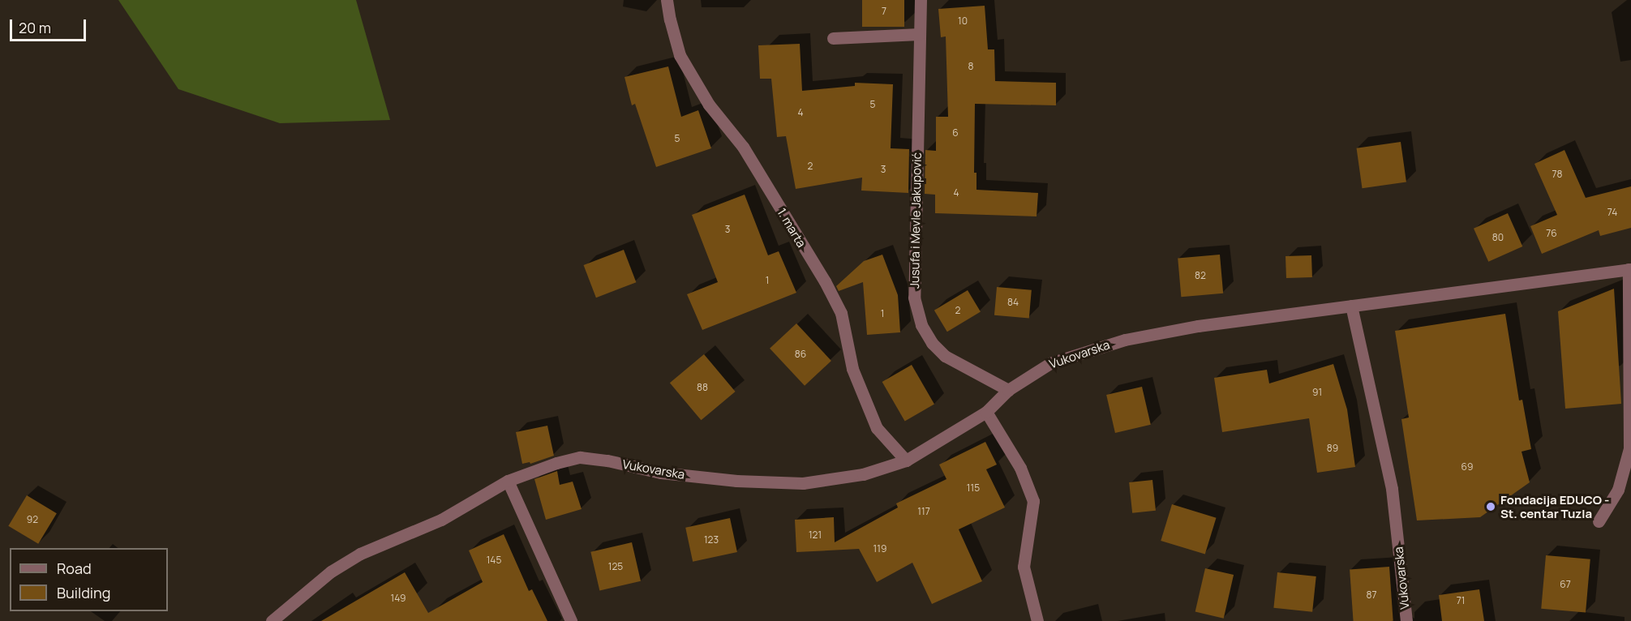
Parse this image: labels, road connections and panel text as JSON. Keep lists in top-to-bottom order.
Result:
{
  "streets": {
    "street": ["Jusufa i Mevle Jakupović", "1. marta", "Vukovarska"]
  },
  "crossings": [
    ["Jusufa i Mevle Jakupović", "Vukovarska"],
    ["1. marta", "Vukovarska"]
  ],
  "places": ["Fondacija EDUCO - St. centar Tuzla"],
  "house_numbers": [
    "7",
    "10",
    "8",
    "5",
    "4",
    "6",
    "5",
    "2",
    "3",
    "78",
    "4",
    "74",
    "3",
    "76",
    "80",
    "82",
    "1",
    "84",
    "2",
    "1",
    "86",
    "88",
    "91",
    "89",
    "69",
    "115",
    "117",
    "92",
    "121",
    "123",
    "119",
    "145",
    "125",
    "67",
    "87",
    "149",
    "71"
  ],
  "legend": ["Road", "Building"],
  "scale_bar": "20 m"
}
